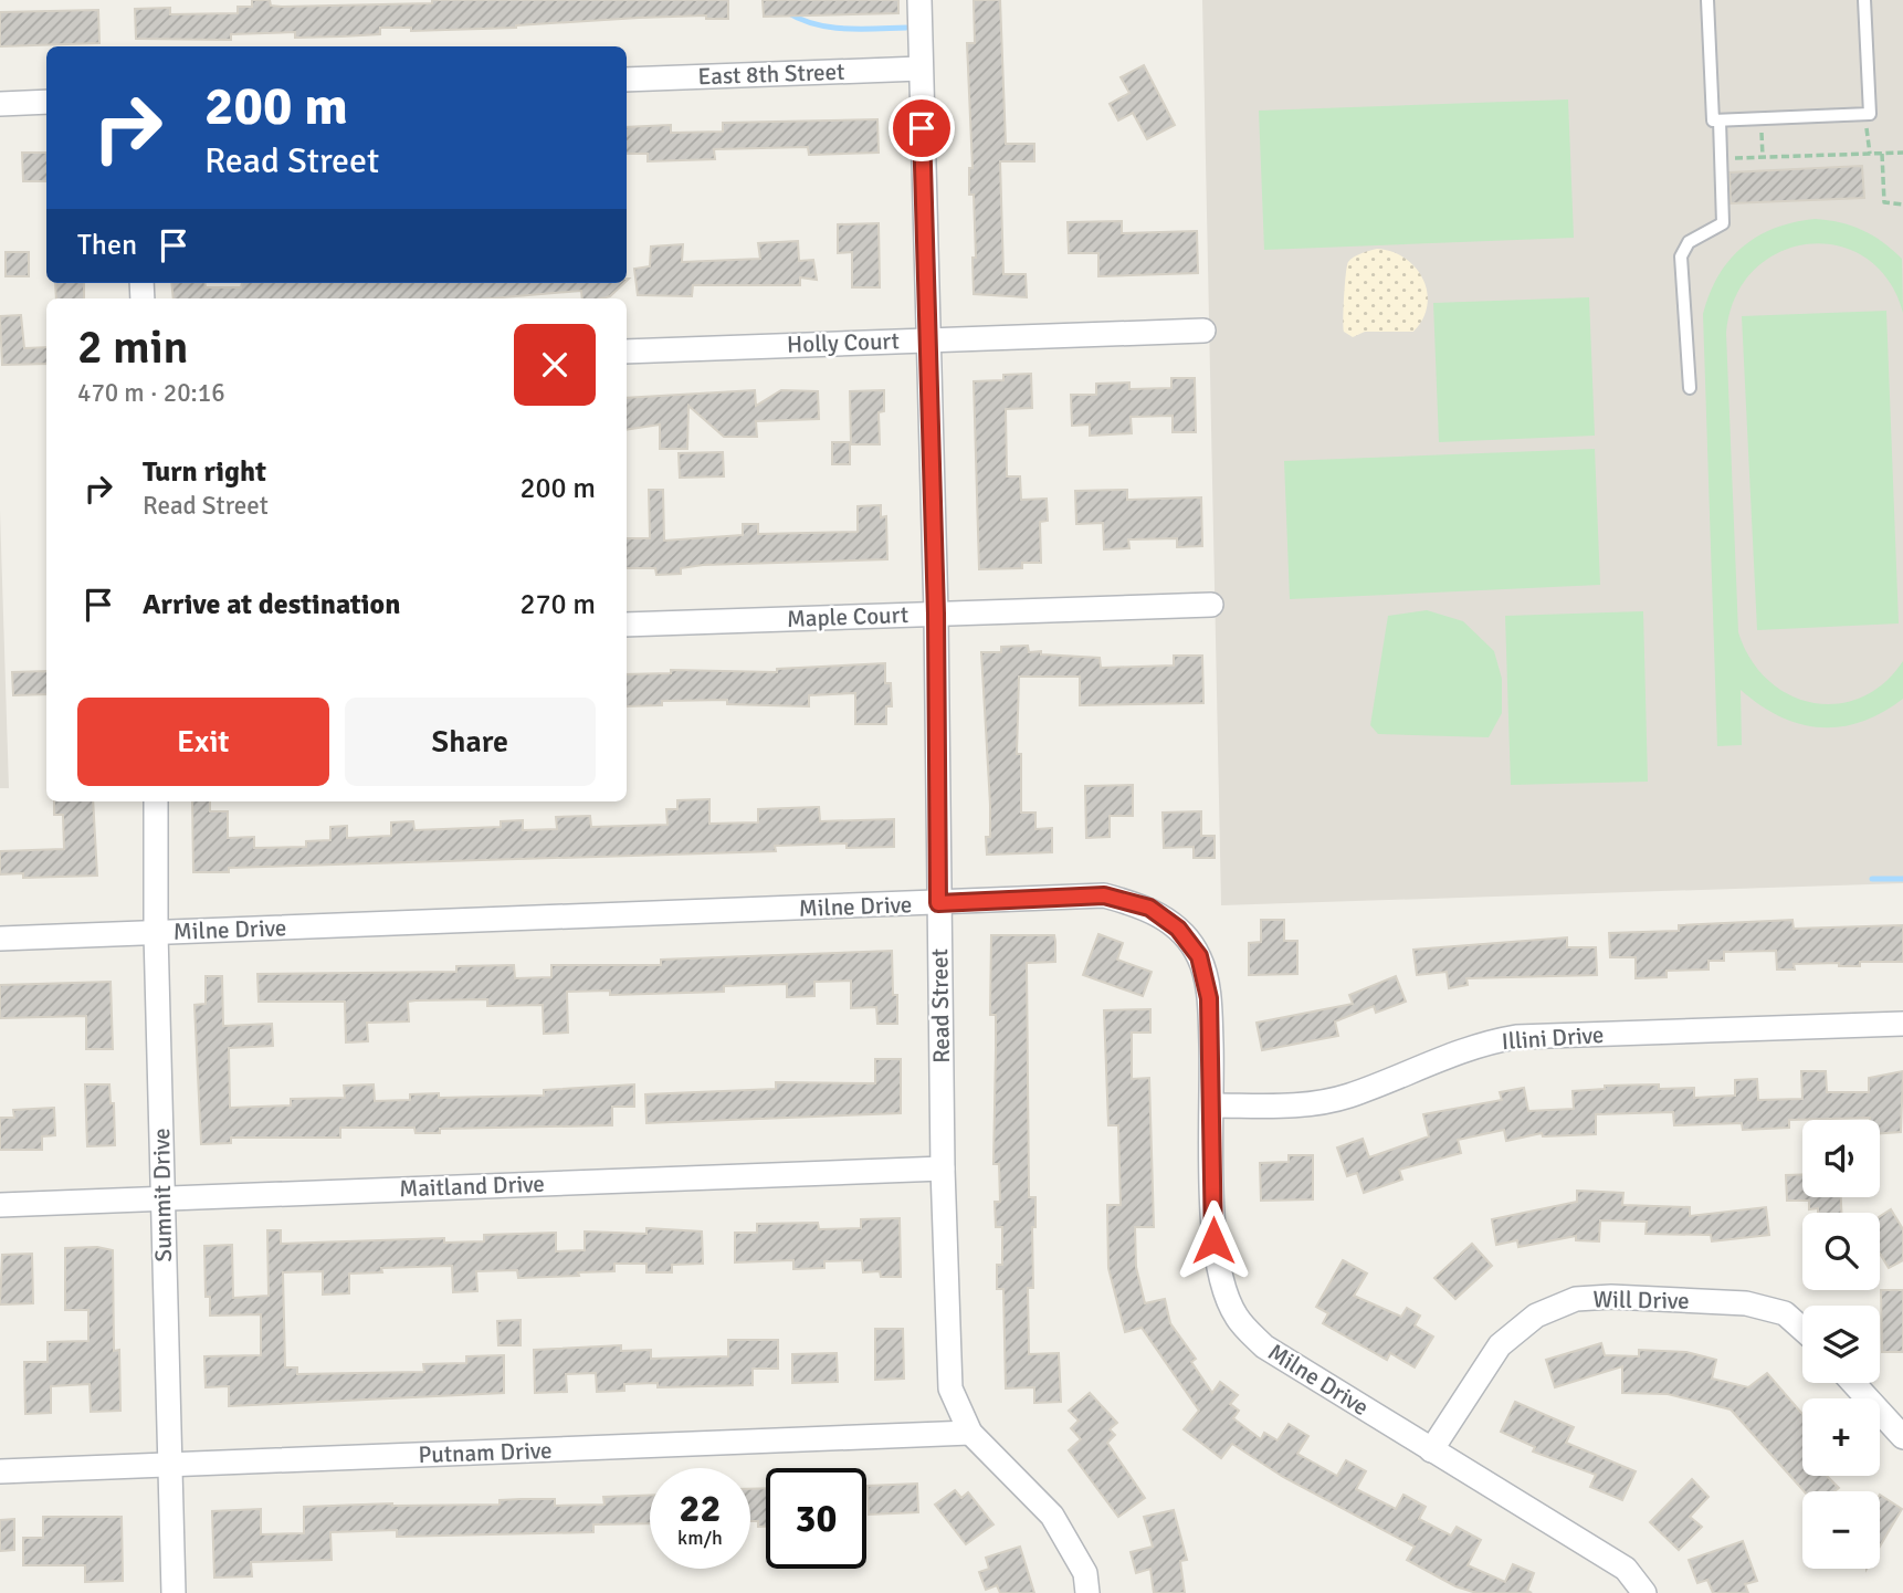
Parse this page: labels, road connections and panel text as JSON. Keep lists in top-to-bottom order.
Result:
{
  "streets": {
    "street": [
      "East 8th Street",
      "Holly Court",
      "Maple Court",
      "Milne Drive",
      "Read Street",
      "Illini Drive",
      "Maitland Drive",
      "Summit Drive",
      "Will Drive",
      "Putnam Drive"
    ]
  },
  "crossings": [
    ["East 8th Street", "Read Street"],
    ["Holly Court", "Read Street"],
    ["Maple Court", "Read Street"],
    ["Milne Drive", "Read Street"],
    ["Milne Drive", "Illini Drive"],
    ["Milne Drive", "Summit Drive"],
    ["Milne Drive", "Will Drive"],
    ["Read Street", "Maitland Drive"],
    ["Read Street", "Putnam Drive"],
    ["Maitland Drive", "Summit Drive"],
    ["Summit Drive", "Putnam Drive"]
  ],
  "page": {
    "turn": ["200 m", "Read Street"],
    "then": "Then",
    "heading": ["2 min", "470 m · 20:16"],
    "list": [
      {
        "name": "Turn right",
        "note": "Read Street",
        "value": "200 m"
      },
      {
        "name": "Arrive at destination",
        "value": "270 m"
      }
    ],
    "buttons": ["Exit", "Share"],
    "map_buttons": ["+", "−"],
    "speed": "22 km/h",
    "limit": "30"
  }
}
